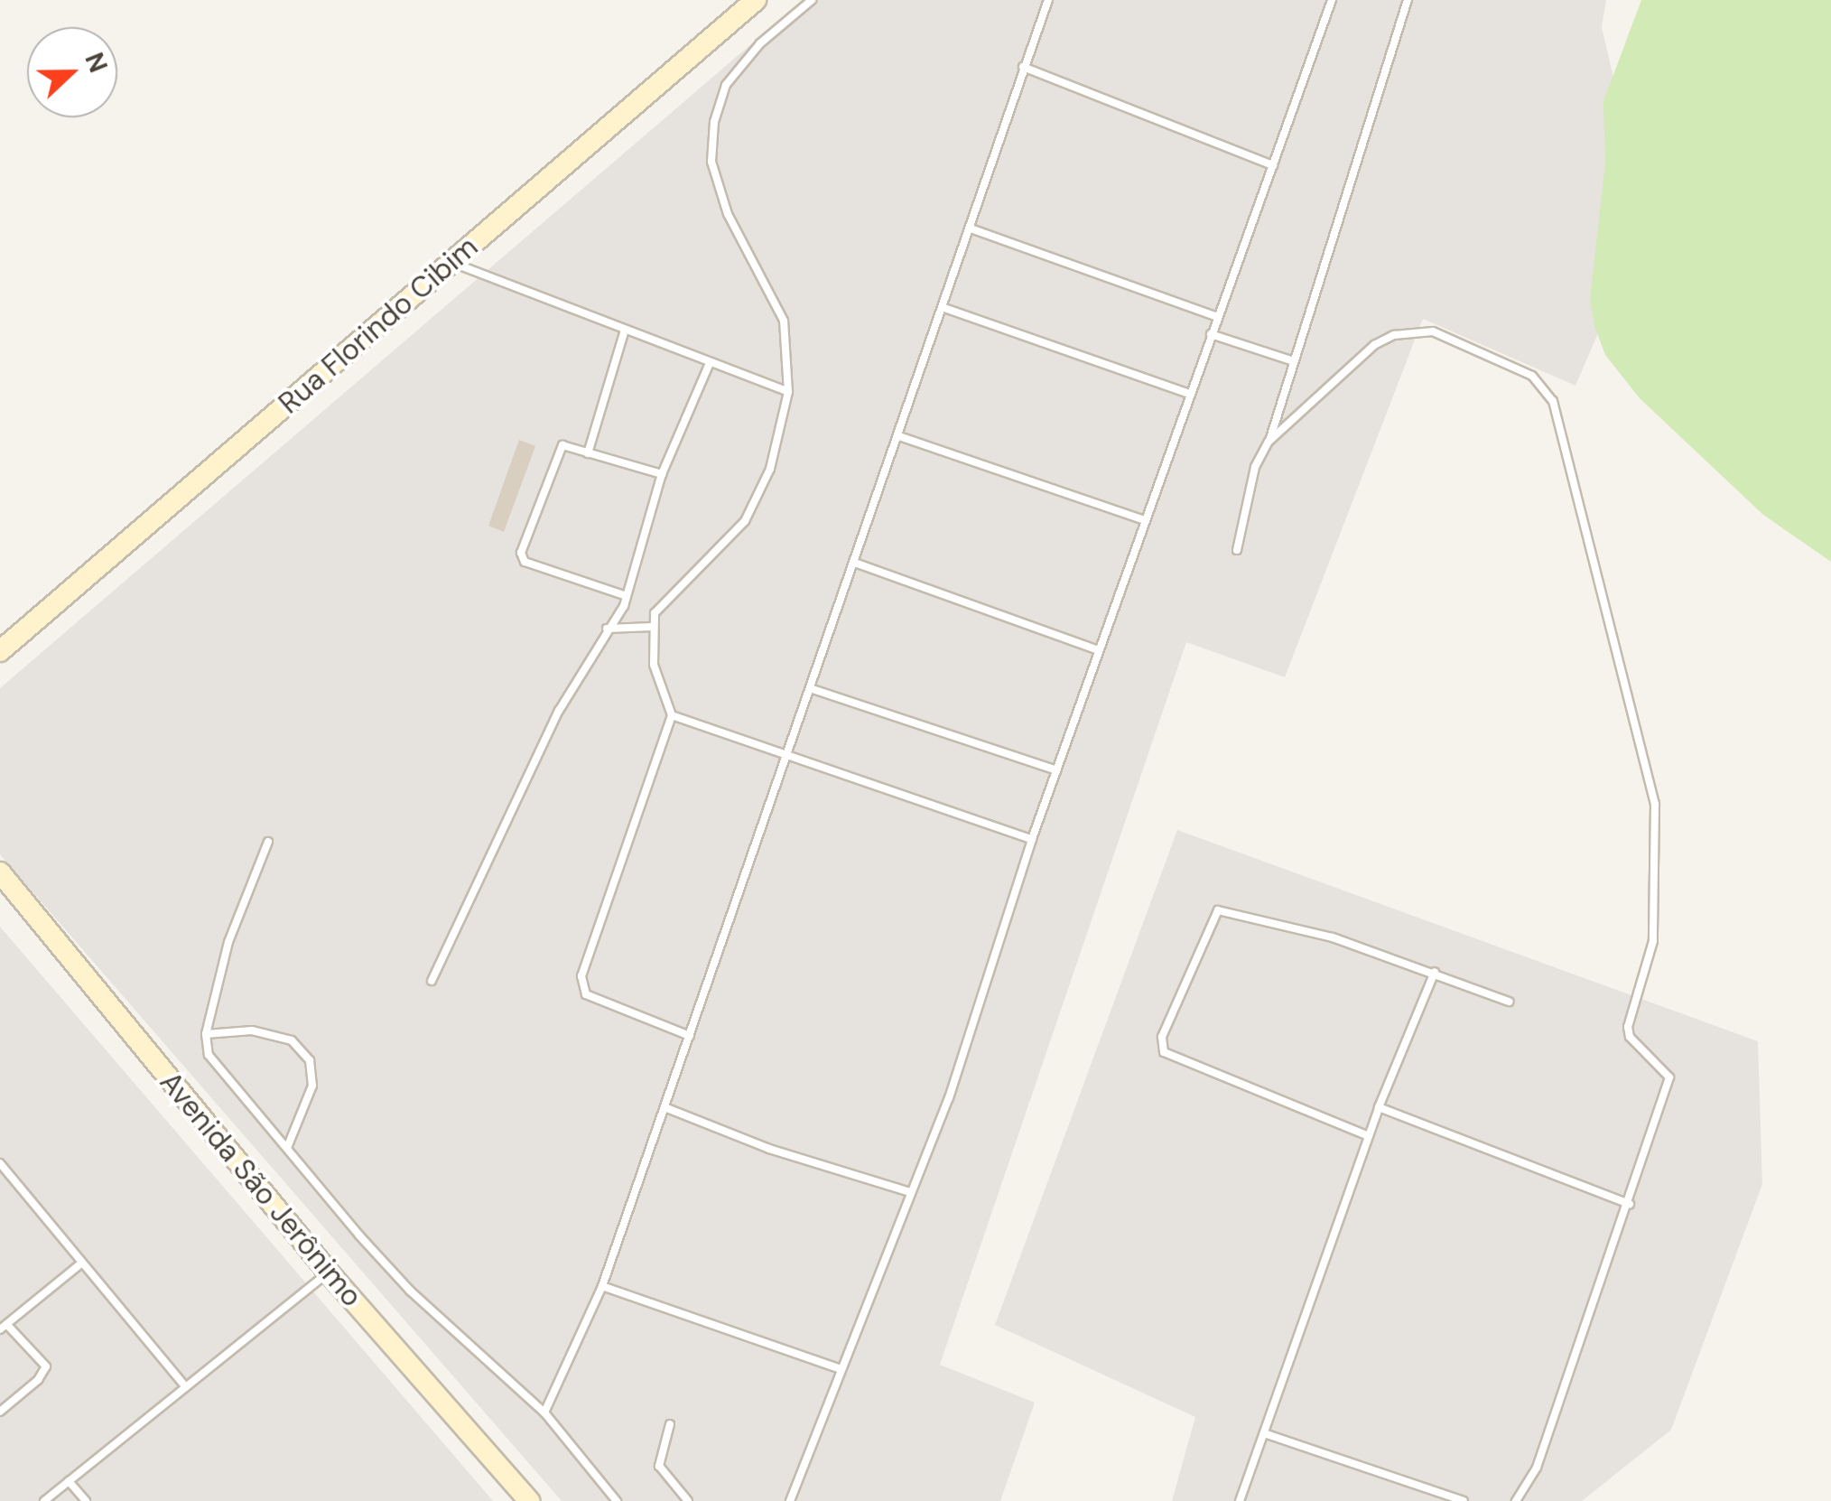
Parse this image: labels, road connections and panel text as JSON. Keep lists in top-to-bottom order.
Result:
{
  "streets": {
    "street": ["Rua Florindo Cibim", "Avenida São Jerônimo"]
  },
  "north": "right"
}
